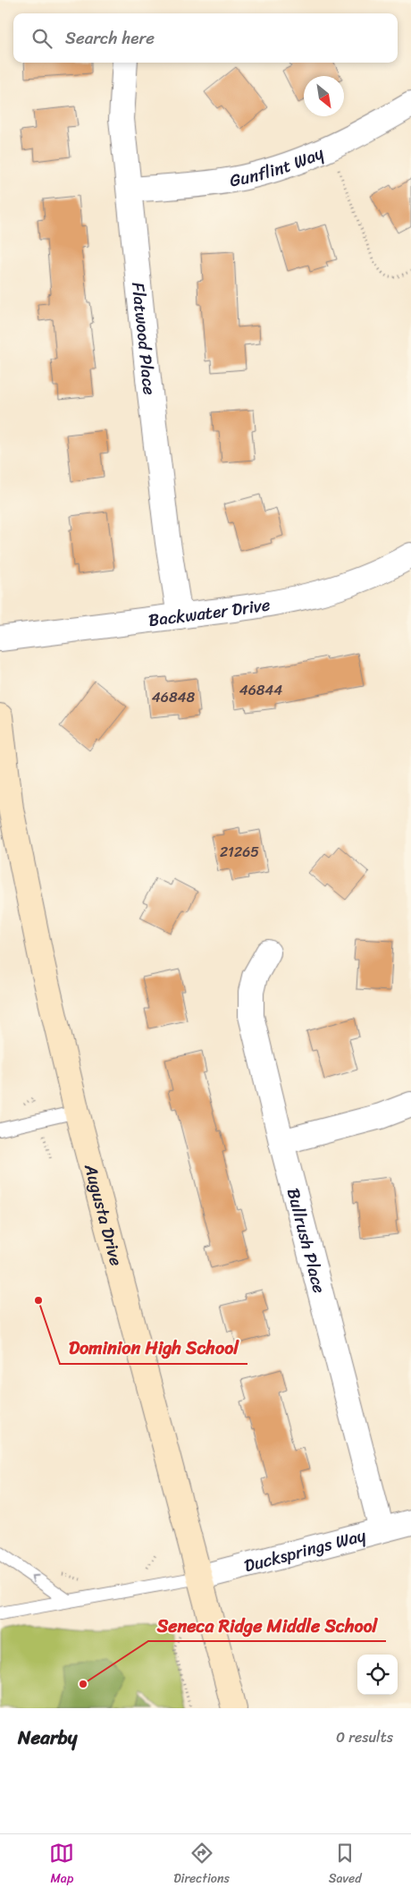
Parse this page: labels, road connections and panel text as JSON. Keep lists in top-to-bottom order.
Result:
{
  "streets": {
    "street": [
      "Gunflint Way",
      "Flatwood Place",
      "Backwater Drive",
      "Augusta Drive",
      "Bullrush Place",
      "Ducksprings Way"
    ]
  },
  "crossings": [
    ["Gunflint Way", "Flatwood Place"],
    ["Flatwood Place", "Backwater Drive"],
    ["Augusta Drive", "Ducksprings Way"],
    ["Bullrush Place", "Ducksprings Way"]
  ],
  "places": ["Dominion High School", "Seneca Ridge Middle School"],
  "house_numbers": ["46844", "46848", "21265"],
  "north": "bottom right",
  "page": {
    "search": "Search here",
    "heading": ["Nearby", "0 results"],
    "nav": ["Map", "Directions", "Saved"]
  }
}
